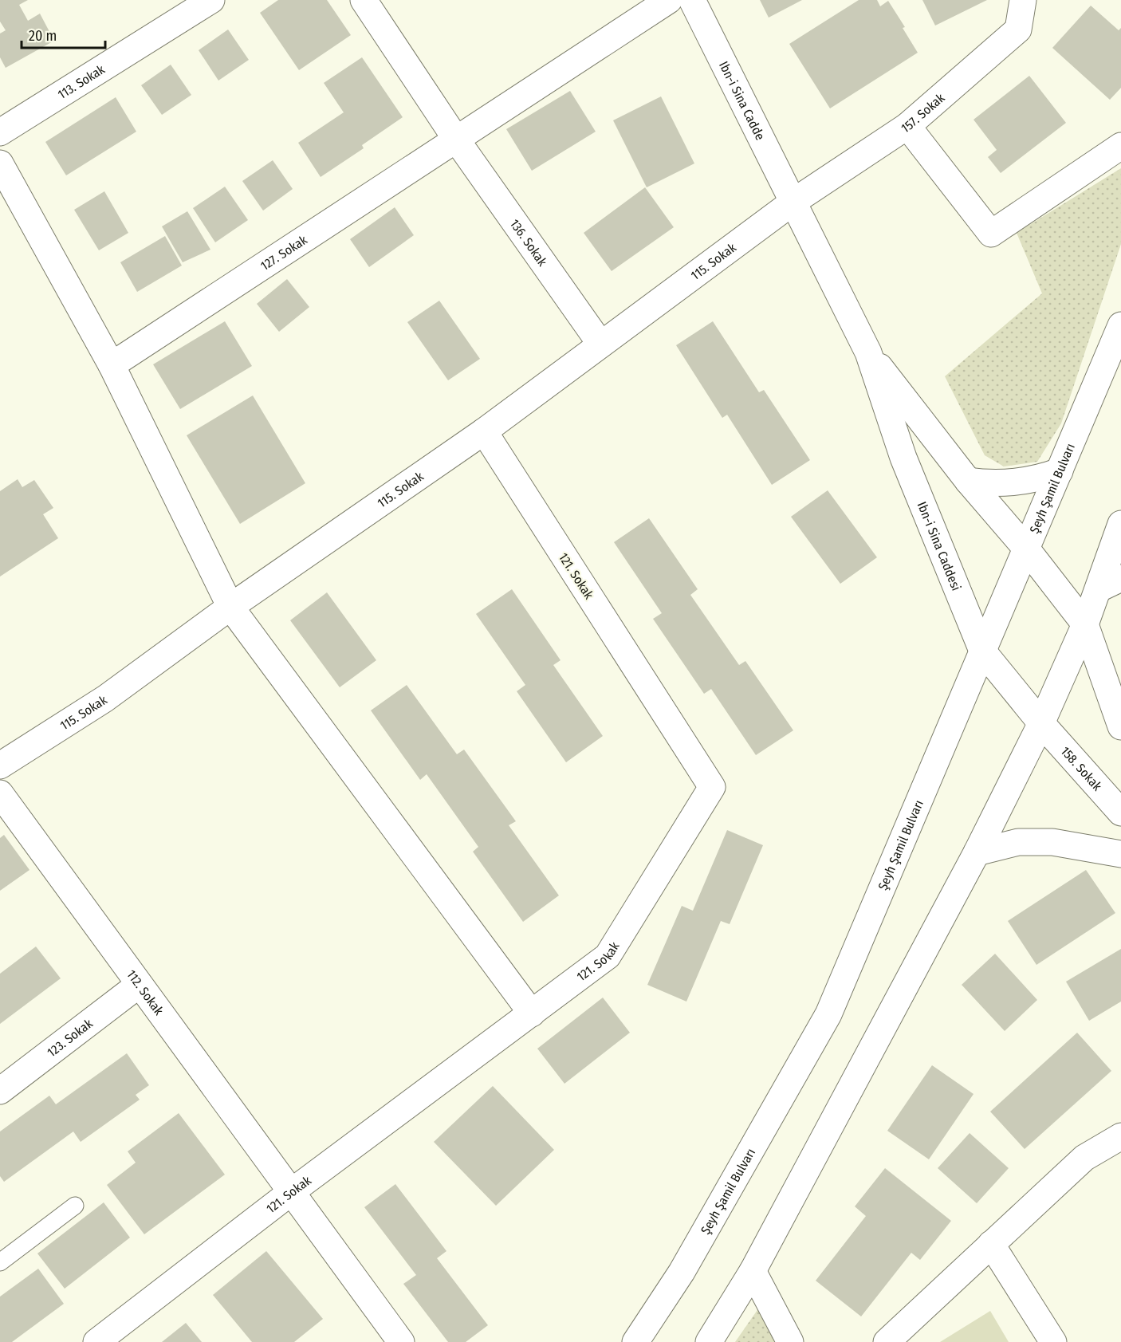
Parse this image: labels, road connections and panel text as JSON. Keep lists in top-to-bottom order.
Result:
{
  "streets": {
    "street": [
      "113. Sokak",
      "Ibn-i Sina Cadde",
      "157. Sokak",
      "136. Sokak",
      "127. Sokak",
      "115. Sokak",
      "Şeyh Şamil Bulvarı",
      "Ibn-i Sina Caddesi",
      "121. Sokak",
      "158. Sokak",
      "112. Sokak",
      "123. Sokak"
    ]
  },
  "crossings": [
    ["Ibn-i Sina Cadde", "157. Sokak"],
    ["Ibn-i Sina Cadde", "115. Sokak"],
    ["Ibn-i Sina Cadde", "Ibn-i Sina Caddesi"],
    ["157. Sokak", "115. Sokak"],
    ["157. Sokak", "Ibn-i Sina Caddesi"],
    ["136. Sokak", "127. Sokak"],
    ["136. Sokak", "115. Sokak"],
    ["115. Sokak", "Ibn-i Sina Caddesi"],
    ["115. Sokak", "121. Sokak"],
    ["Şeyh Şamil Bulvarı", "Ibn-i Sina Caddesi"],
    ["Ibn-i Sina Caddesi", "158. Sokak"],
    ["121. Sokak", "112. Sokak"],
    ["112. Sokak", "123. Sokak"]
  ],
  "scale_bar": "20 m"
}
